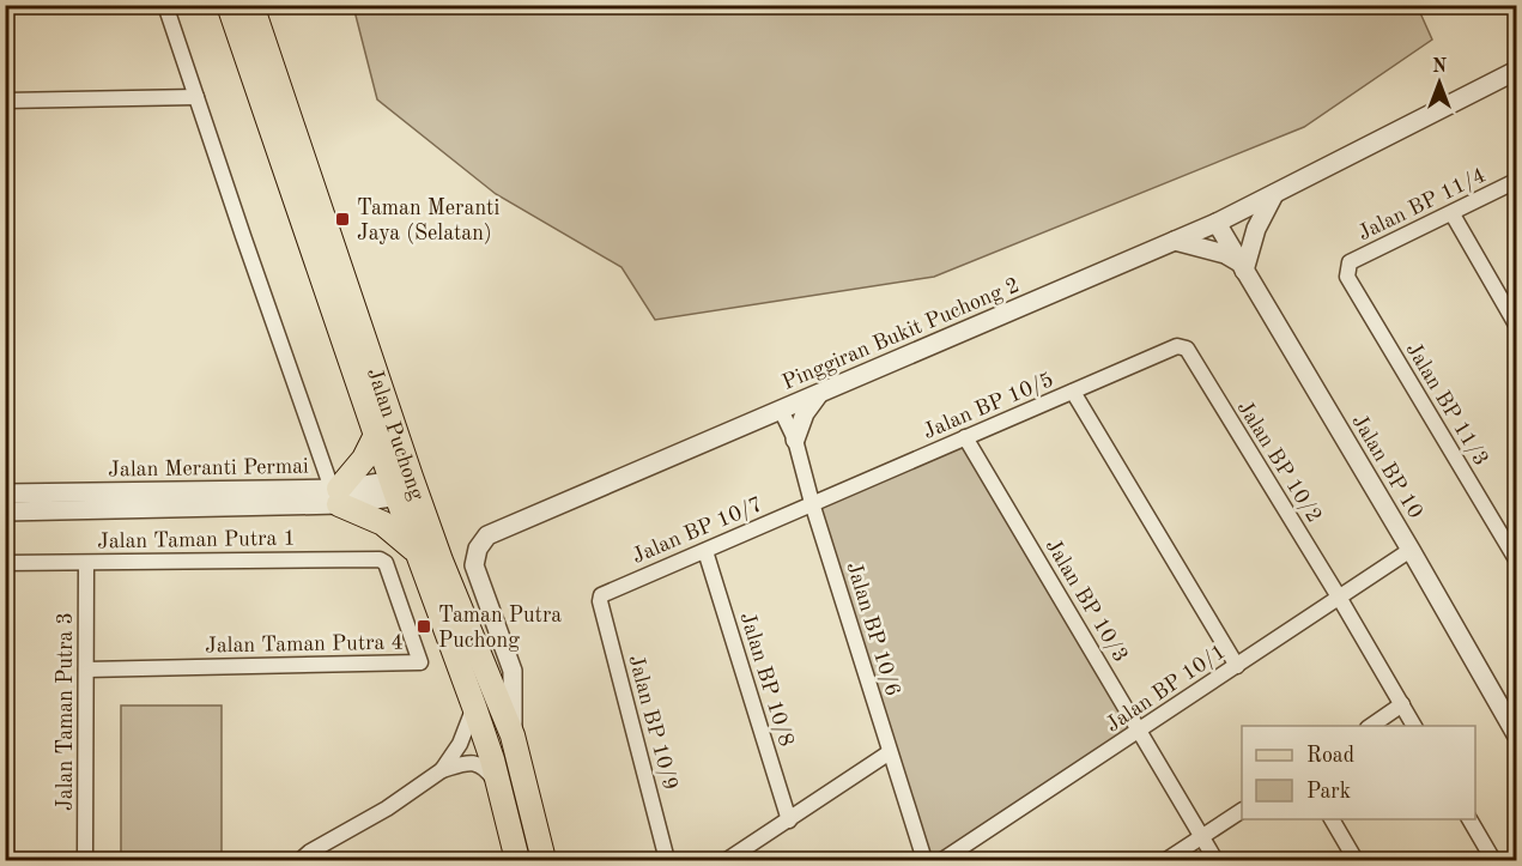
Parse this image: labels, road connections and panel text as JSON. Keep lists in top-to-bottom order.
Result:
{
  "streets": {
    "main road": ["Jalan Puchong"],
    "street": [
      "Jalan BP 11/4",
      "Pinggiran Bukit Puchong 2",
      "Jalan BP 11/3",
      "Jalan BP 10/5",
      "Jalan BP 10/2",
      "Jalan BP 10",
      "Jalan Meranti Permai",
      "Jalan BP 10/7",
      "Jalan Taman Putra 1",
      "Jalan BP 10/3",
      "Jalan BP 10/6",
      "Jalan Taman Putra 4",
      "Jalan BP 10/8",
      "Jalan BP 10/1",
      "Jalan Taman Putra 3",
      "Jalan BP 10/9"
    ]
  },
  "crossings": [
    ["Jalan BP 11/4", "Jalan BP 11/3"],
    ["Pinggiran Bukit Puchong 2", "Jalan Puchong"],
    ["Pinggiran Bukit Puchong 2", "Jalan BP 10"],
    ["Pinggiran Bukit Puchong 2", "Jalan BP 10/6"],
    ["Jalan BP 10/5", "Jalan BP 10/2"],
    ["Jalan BP 10/5", "Jalan BP 10/7"],
    ["Jalan BP 10/5", "Jalan BP 10/3"],
    ["Jalan BP 10/5", "Jalan BP 10/6"],
    ["Jalan Puchong", "Jalan Meranti Permai"],
    ["Jalan BP 10/2", "Jalan BP 10/1"],
    ["Jalan BP 10", "Jalan BP 10/1"],
    ["Jalan BP 10/7", "Jalan BP 10/6"],
    ["Jalan BP 10/7", "Jalan BP 10/8"],
    ["Jalan BP 10/7", "Jalan BP 10/9"],
    ["Jalan Taman Putra 1", "Jalan Taman Putra 4"],
    ["Jalan Taman Putra 1", "Jalan Taman Putra 3"],
    ["Jalan BP 10/3", "Jalan BP 10/1"],
    ["Jalan Taman Putra 4", "Jalan Taman Putra 3"]
  ],
  "places": {
    "transit": ["Taman Meranti Jaya (Selatan)", "Taman Putra Puchong"]
  },
  "legend": ["Road", "Park"],
  "north": "top"
}
